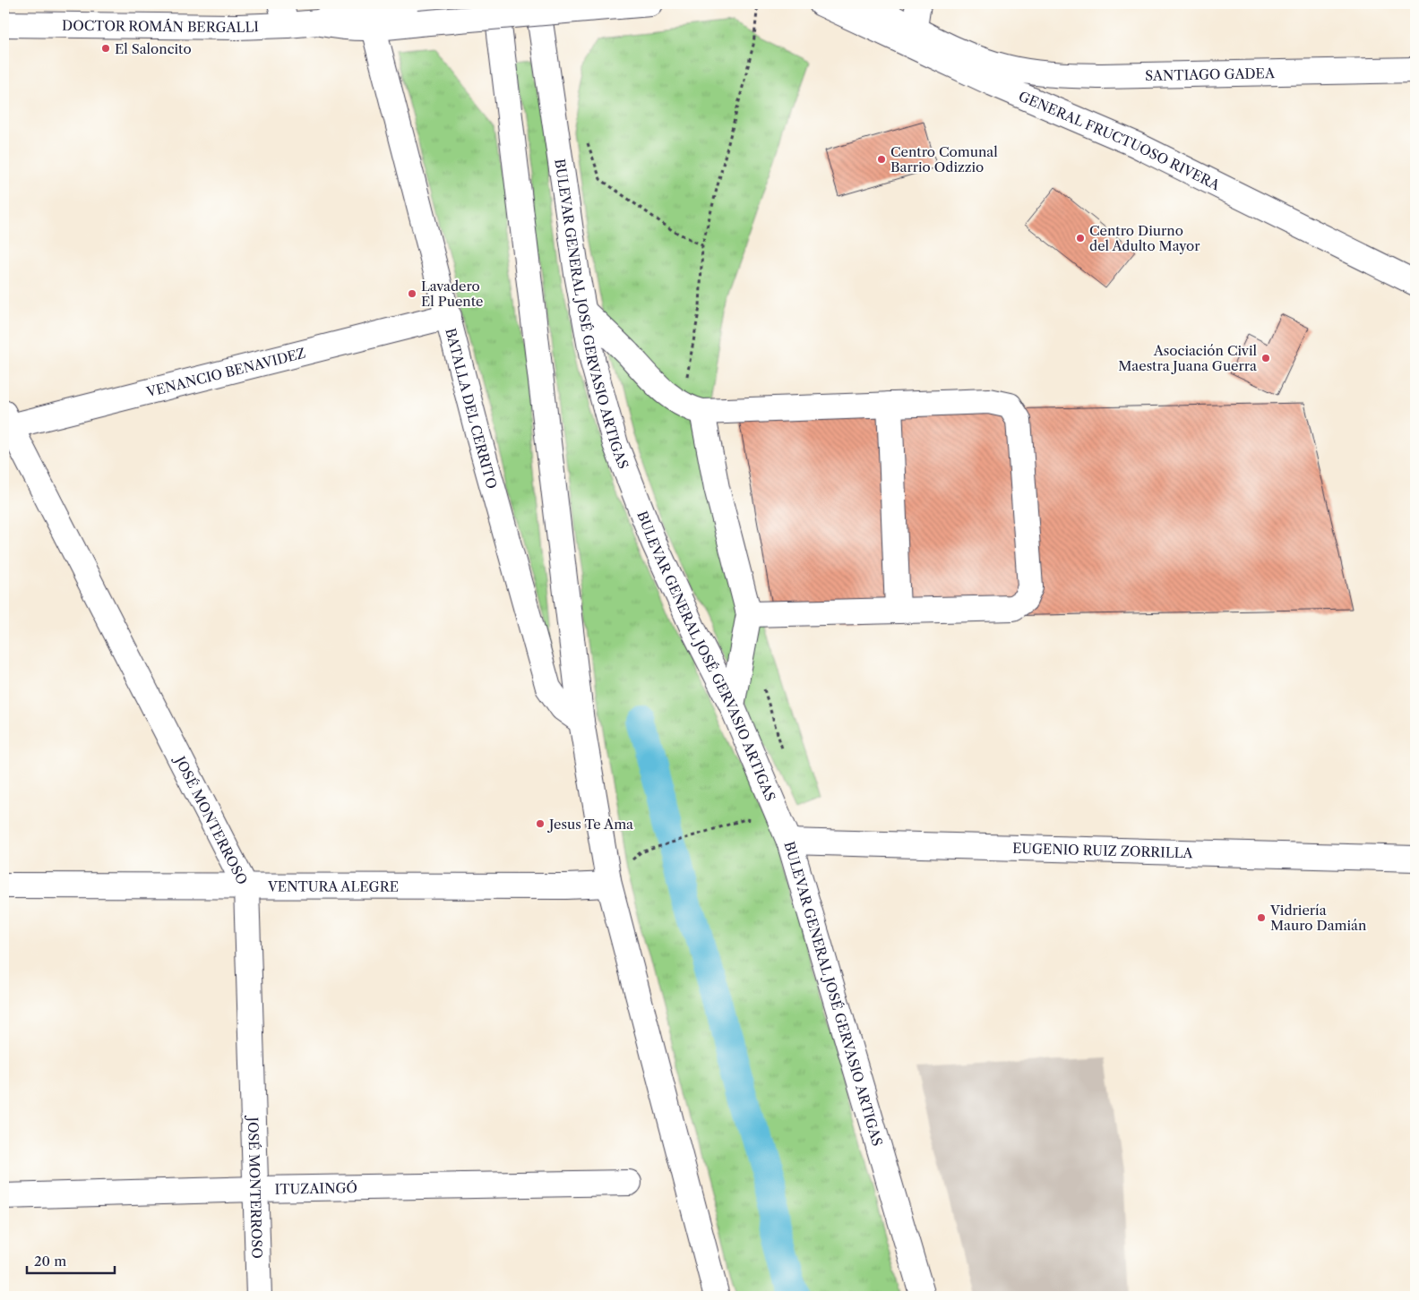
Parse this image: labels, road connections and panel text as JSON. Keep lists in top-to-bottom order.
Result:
{
  "streets": {
    "street": [
      "DOCTOR ROMÁN BERGALLI",
      "SANTIAGO GADEA",
      "GENERAL FRUCTUOSO RIVERA",
      "BULEVAR GENERAL JOSÉ GERVASIO ARTIGAS",
      "VENANCIO BENAVIDEZ",
      "BATALLA DEL CERRITO",
      "JOSÉ MONTERROSO",
      "EUGENIO RUIZ ZORRILLA",
      "VENTURA ALEGRE",
      "ITUZAINGÓ"
    ]
  },
  "crossings": [
    ["DOCTOR ROMÁN BERGALLI", "BATALLA DEL CERRITO"],
    ["SANTIAGO GADEA", "GENERAL FRUCTUOSO RIVERA"],
    ["BULEVAR GENERAL JOSÉ GERVASIO ARTIGAS", "EUGENIO RUIZ ZORRILLA"],
    ["VENANCIO BENAVIDEZ", "BATALLA DEL CERRITO"],
    ["VENANCIO BENAVIDEZ", "JOSÉ MONTERROSO"],
    ["JOSÉ MONTERROSO", "VENTURA ALEGRE"],
    ["JOSÉ MONTERROSO", "ITUZAINGÓ"]
  ],
  "places": [
    "El Saloncito",
    "Centro Comunal Barrio Odizzio",
    "Centro Diurno del Adulto Mayor",
    "Lavadero El Puente",
    "Asociación Civil Maestra Juana Guerra",
    "Jesus Te Ama",
    "Vidriería Mauro Damián"
  ],
  "scale_bar": "20 m"
}
